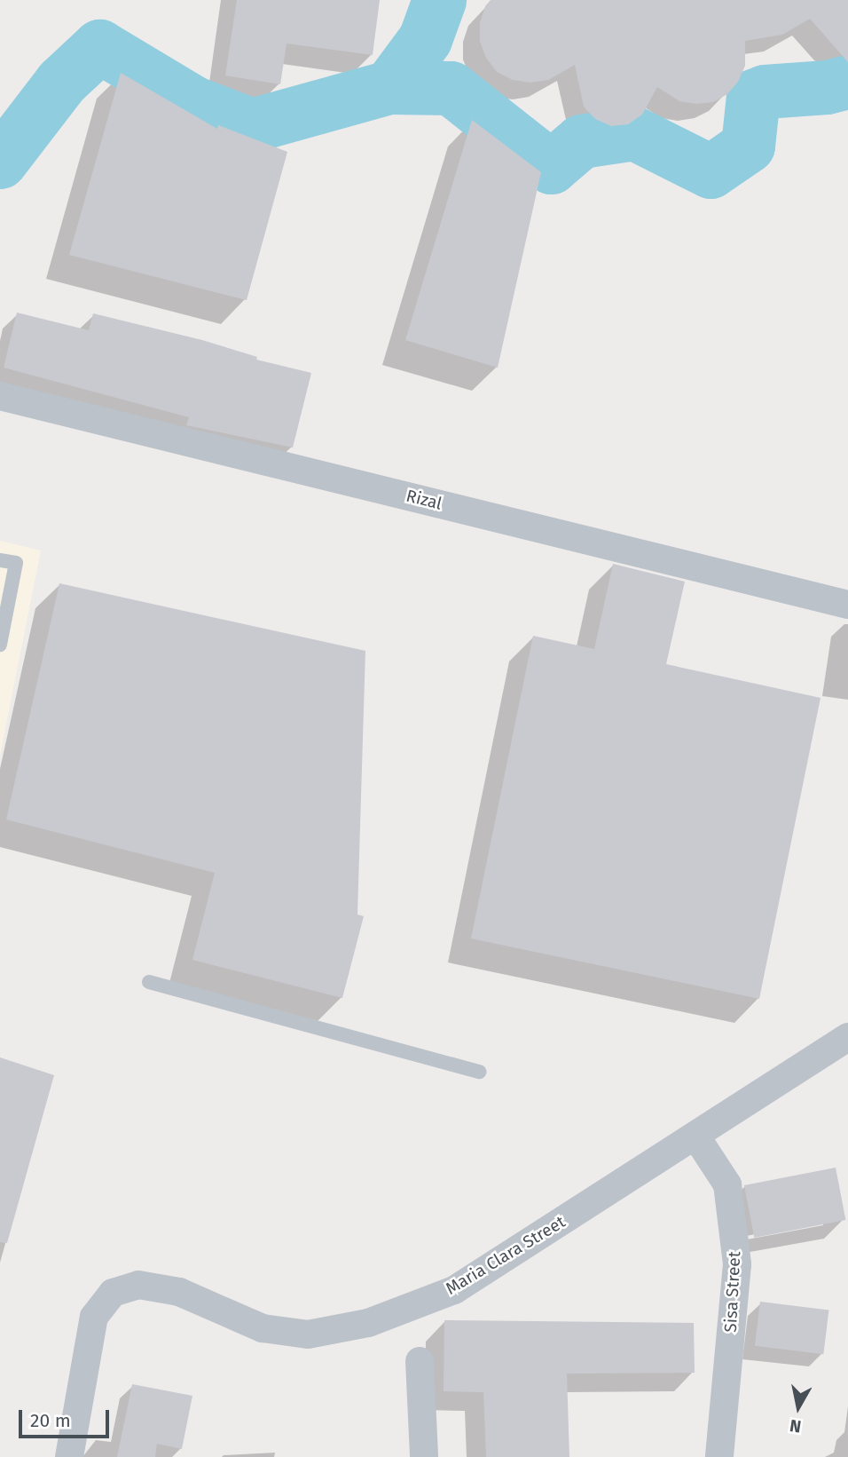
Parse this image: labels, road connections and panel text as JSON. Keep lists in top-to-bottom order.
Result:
{
  "streets": {
    "street": ["Rizal", "Maria Clara Street", "Sisa Street"]
  },
  "crossings": [
    ["Maria Clara Street", "Sisa Street"]
  ],
  "scale_bar": "20 m",
  "north": "bottom"
}
